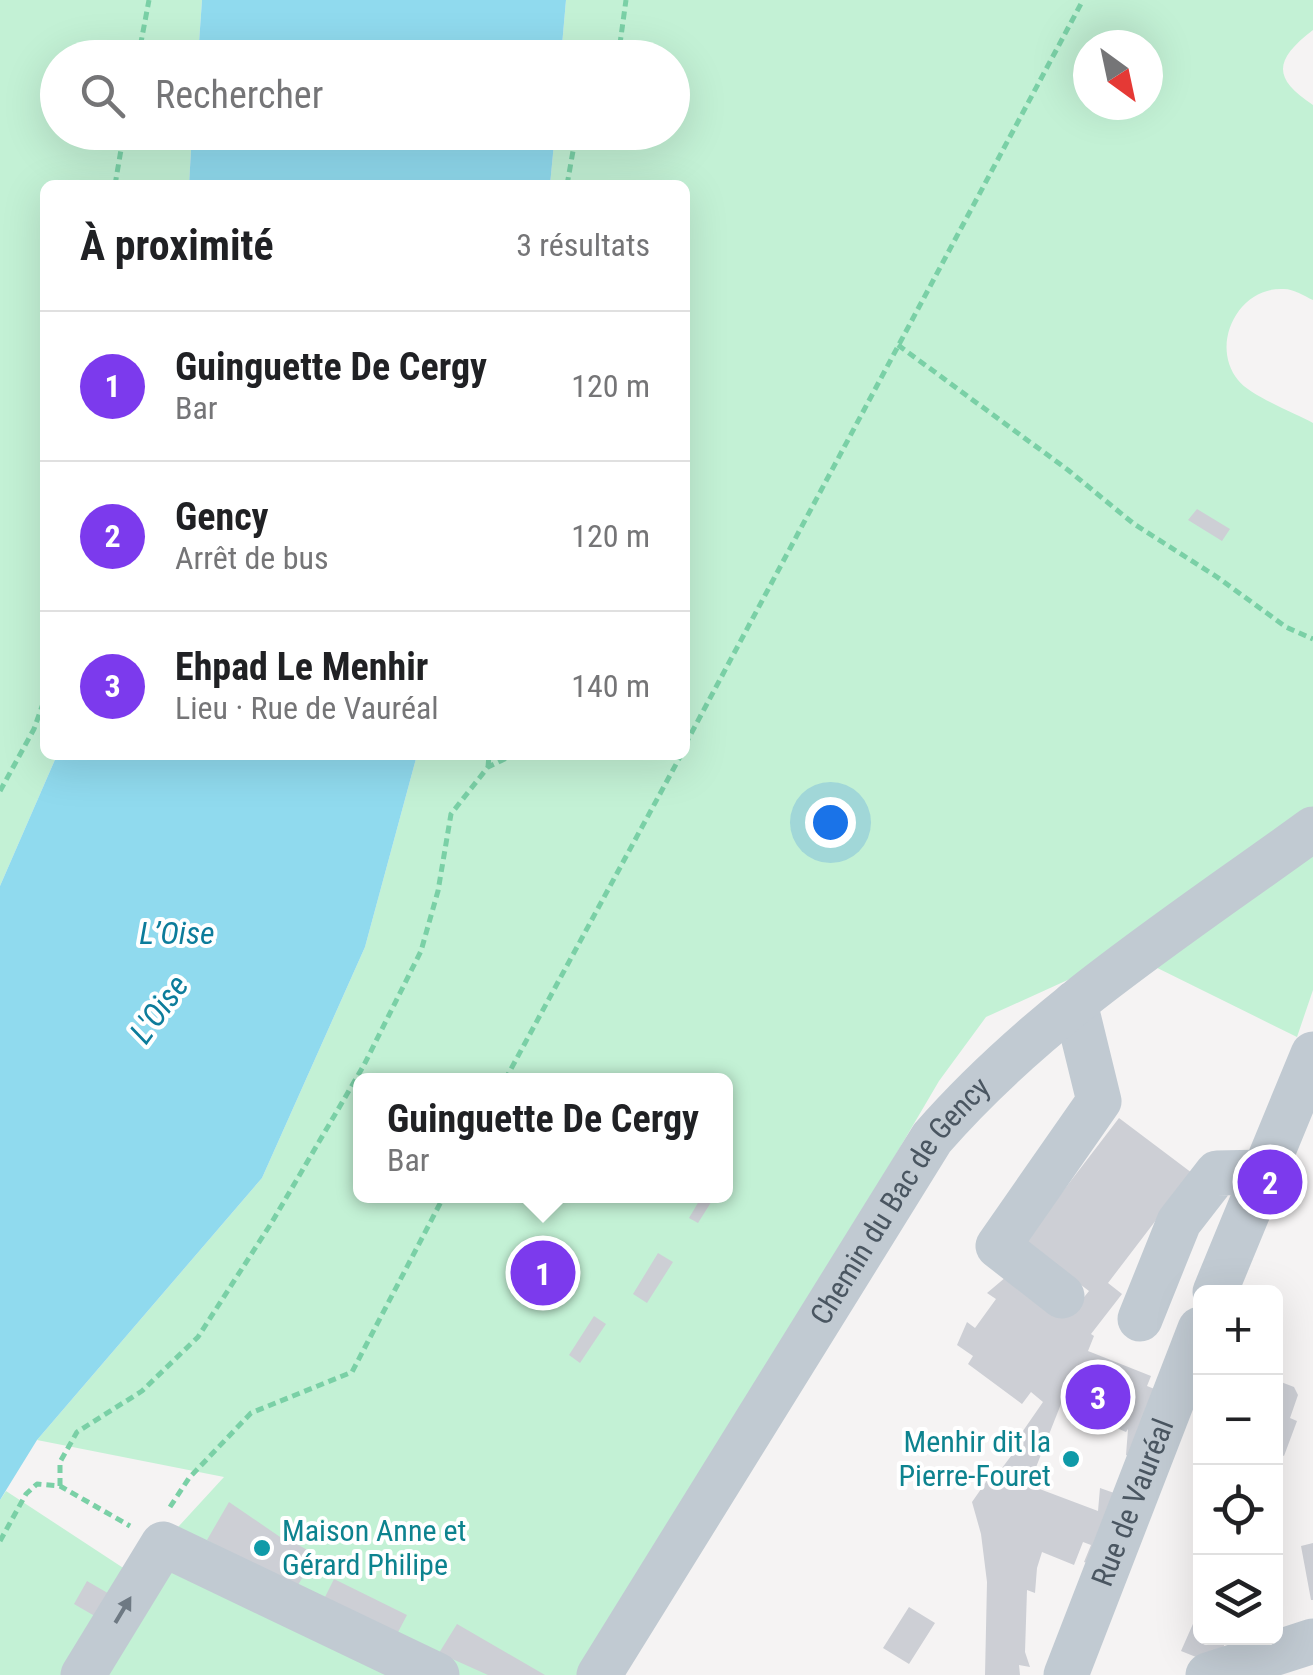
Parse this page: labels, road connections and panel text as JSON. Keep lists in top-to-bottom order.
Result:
{
  "streets": {
    "street": ["Chemin du Bac de Gency", "Rue de Vauréal"]
  },
  "water": ["L’Oise", "L'Oise"],
  "places": ["Menhir dit la Pierre-Fouret", "Maison Anne et Gérard Philipe"],
  "north": "bottom right",
  "page": {
    "search": "Rechercher",
    "heading": ["À proximité", "3 résultats"],
    "list": [
      {
        "mark": "1",
        "name": "Guinguette De Cergy",
        "note": "Bar",
        "value": "120 m"
      },
      {
        "mark": "2",
        "name": "Gency",
        "note": "Arrêt de bus",
        "value": "120 m"
      },
      {
        "mark": "3",
        "name": "Ehpad Le Menhir",
        "note": "Lieu · Rue de Vauréal",
        "value": "140 m"
      }
    ],
    "popup": ["Guinguette De Cergy", "Bar"],
    "pins": ["2", "1", "3"],
    "map_buttons": ["+", "−"]
  }
}
